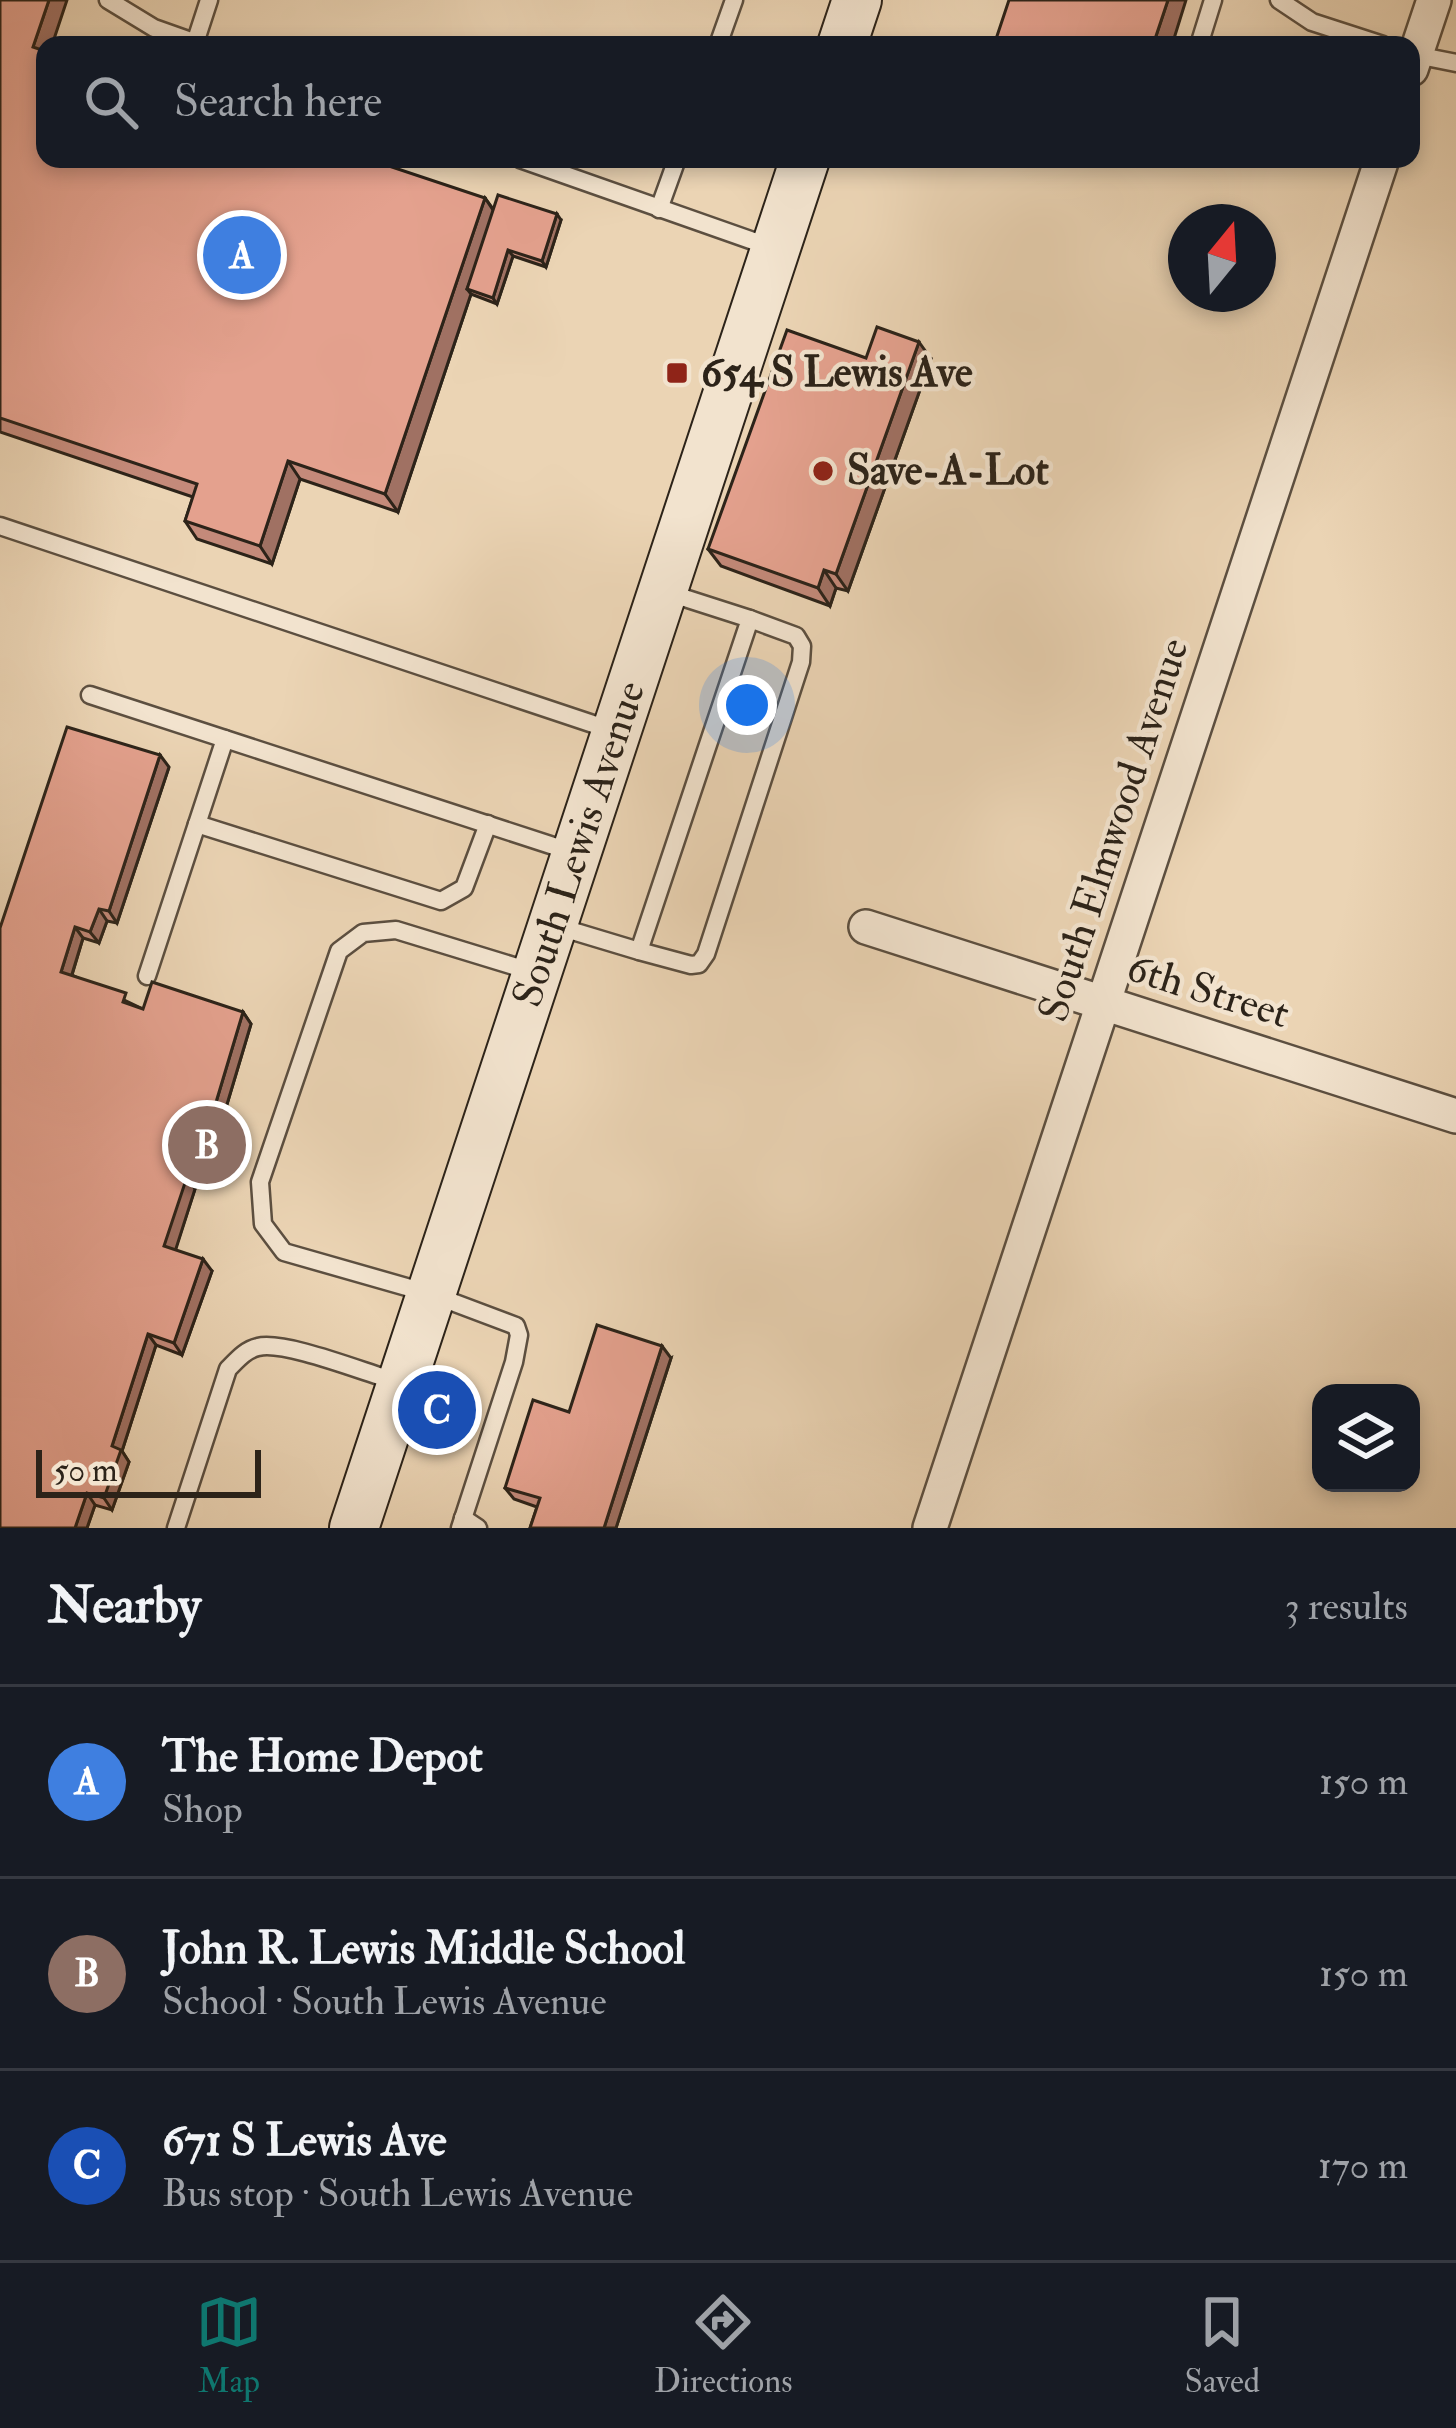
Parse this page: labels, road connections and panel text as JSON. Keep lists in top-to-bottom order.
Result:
{
  "streets": {
    "main road": ["South Lewis Avenue"],
    "street": ["South Elmwood Avenue", "6th Street"]
  },
  "crossings": [
    ["South Elmwood Avenue", "6th Street"]
  ],
  "places": {
    "transit": ["654 S Lewis Ave"],
    "other": ["Save-A-Lot"]
  },
  "scale_bar": "50 m",
  "north": "top",
  "page": {
    "search": "Search here",
    "pins": ["A", "B", "C"],
    "scale": "50 m",
    "heading": ["Nearby", "3 results"],
    "list": [
      {
        "mark": "A",
        "name": "The Home Depot",
        "note": "Shop",
        "value": "150 m"
      },
      {
        "mark": "B",
        "name": "John R. Lewis Middle School",
        "note": "School · South Lewis Avenue",
        "value": "150 m"
      },
      {
        "mark": "C",
        "name": "671 S Lewis Ave",
        "note": "Bus stop · South Lewis Avenue",
        "value": "170 m"
      }
    ],
    "nav": ["Map", "Directions", "Saved"]
  }
}
